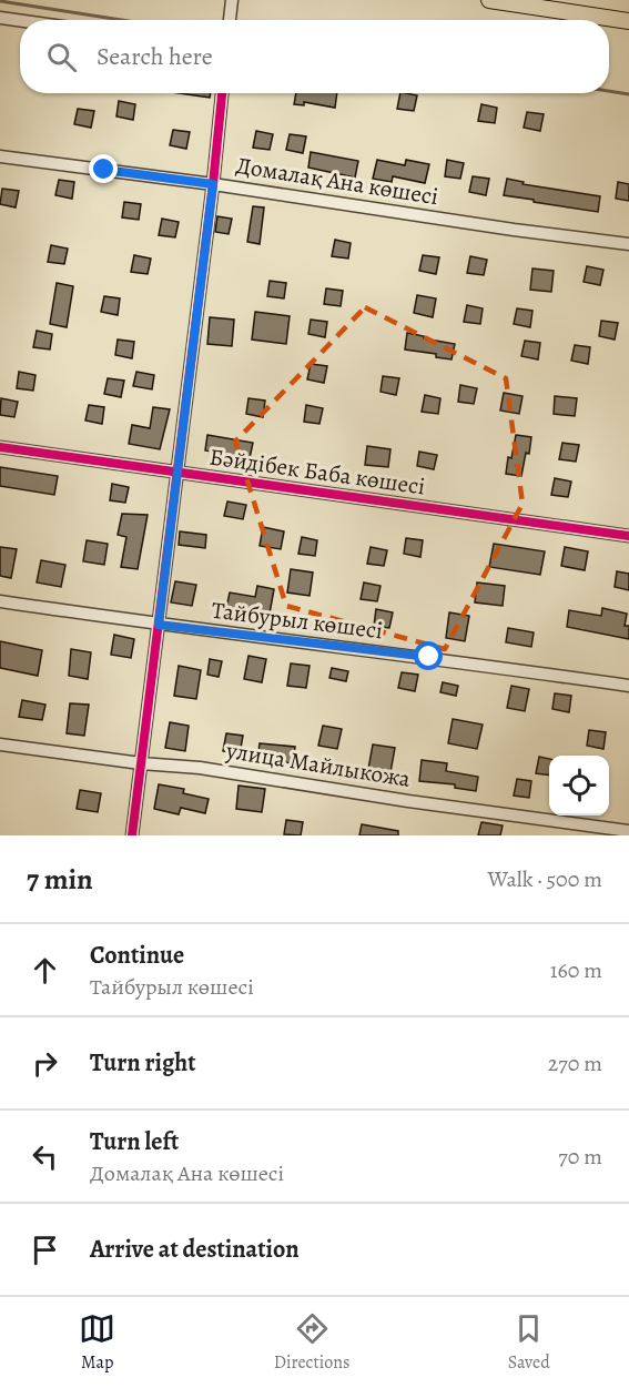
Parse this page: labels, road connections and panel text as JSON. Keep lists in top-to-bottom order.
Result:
{
  "streets": {
    "street": [
      "Домалақ Ана көшесі",
      "Бәйдібек Баба көшесі",
      "Тайбурыл көшесі",
      "улица Майлыкожа"
    ]
  },
  "page": {
    "search": "Search here",
    "heading": ["7 min", "Walk · 500 m"],
    "list": [
      ["Continue", "Тайбурыл көшесі", "160 m"],
      ["Turn right", "270 m"],
      ["Turn left", "Домалақ Ана көшесі", "70 m"],
      "Arrive at destination"
    ],
    "nav": ["Map", "Directions", "Saved"]
  }
}
